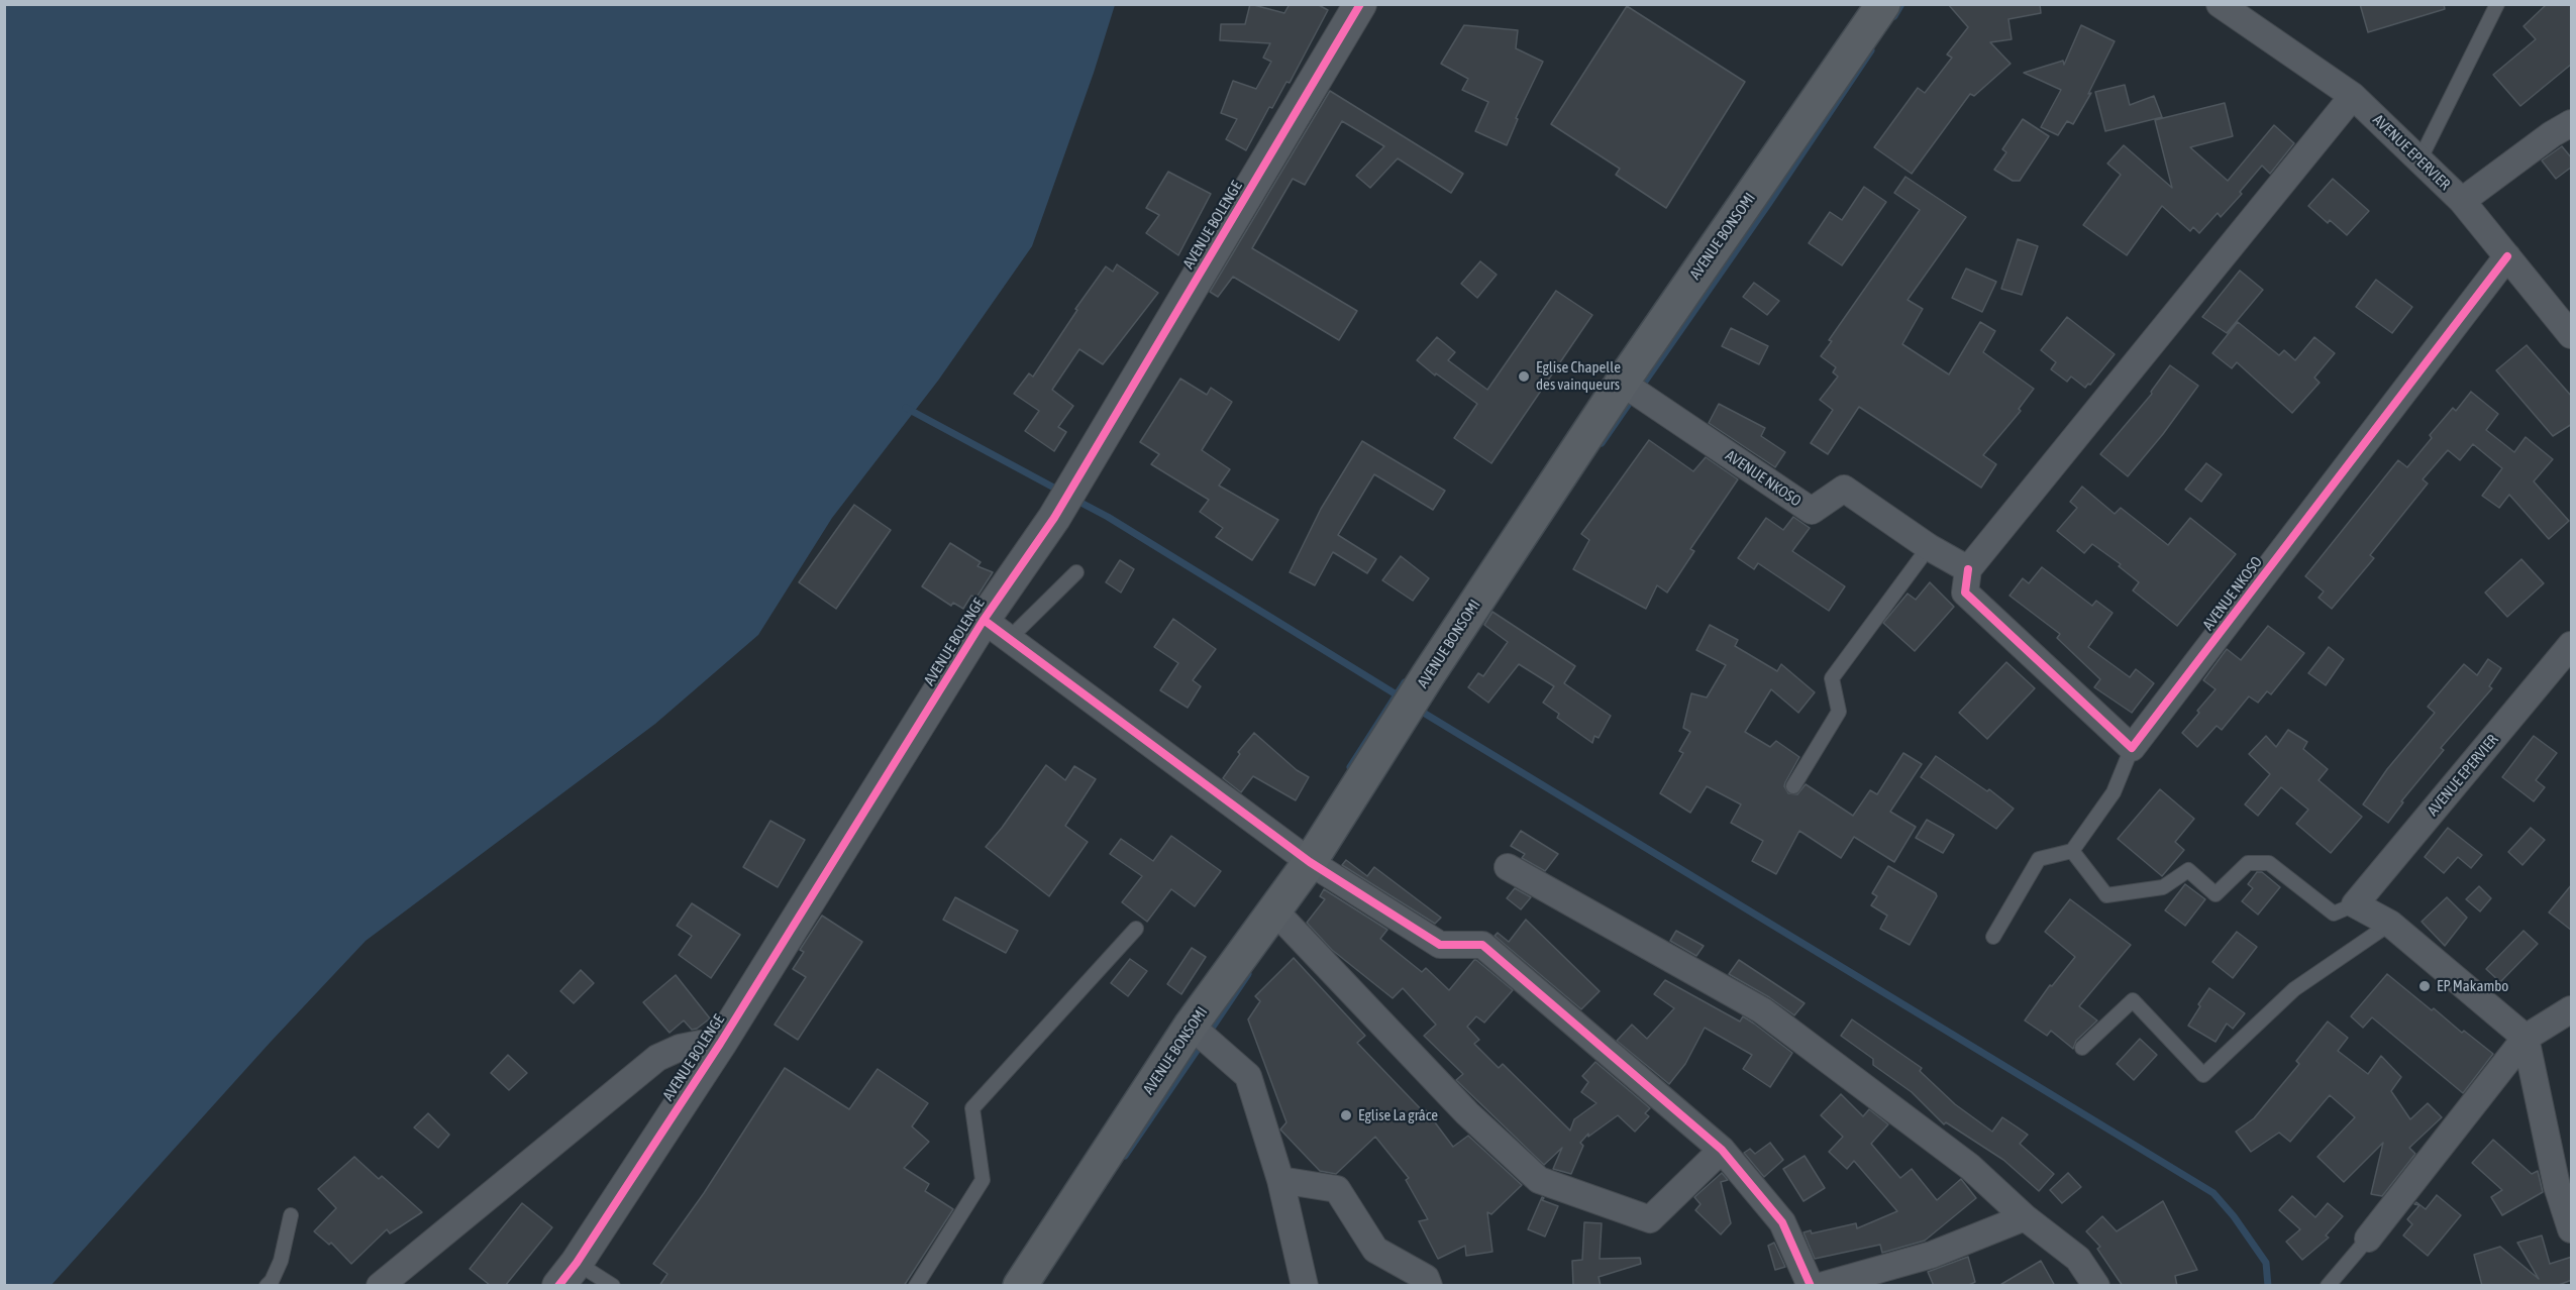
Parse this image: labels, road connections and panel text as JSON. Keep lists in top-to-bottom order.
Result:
{
  "streets": {
    "main road": ["AVENUE BONSOMI"],
    "street": ["AVENUE EPERVIER", "AVENUE BOLENGE", "AVENUE NKOSO"]
  },
  "crossings": [
    ["AVENUE EPERVIER", "AVENUE NKOSO"],
    ["AVENUE BONSOMI", "AVENUE NKOSO"]
  ],
  "places": ["Eglise Chapelle des vainqueurs", "EP Makambo", "Eglise La grâce"]
}
